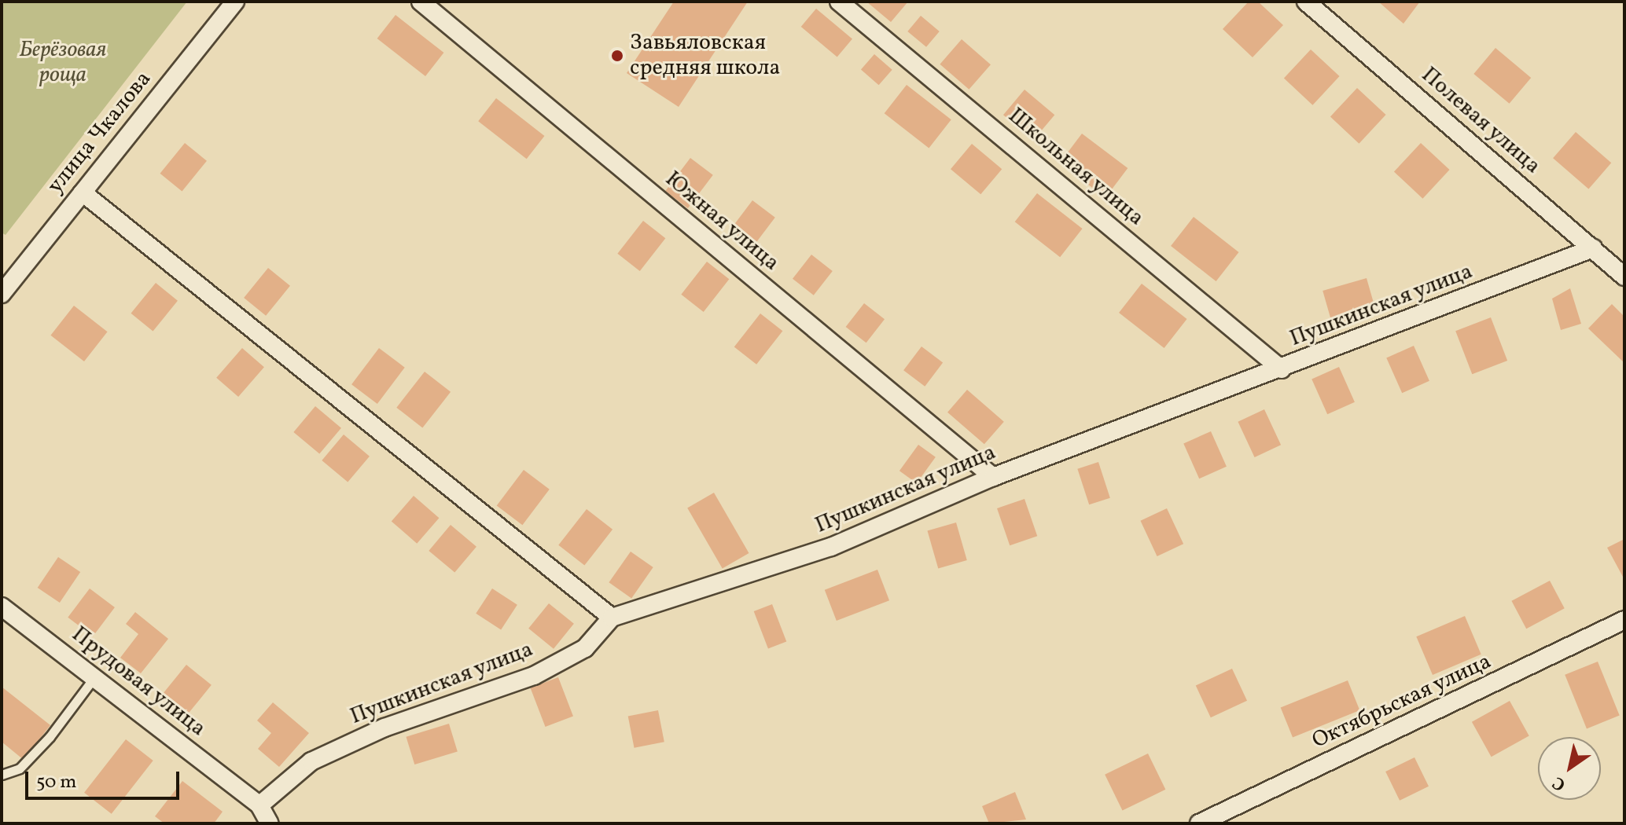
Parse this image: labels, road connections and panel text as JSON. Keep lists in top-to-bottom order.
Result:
{
  "streets": {
    "street": [
      "Полевая улица",
      "улица Чкалова",
      "Школьная улица",
      "Южная улица",
      "Пушкинская улица",
      "Прудовая улица",
      "Октябрьская улица"
    ]
  },
  "crossings": [
    ["Полевая улица", "Пушкинская улица"],
    ["Школьная улица", "Пушкинская улица"],
    ["Южная улица", "Пушкинская улица"],
    ["Пушкинская улица", "Прудовая улица"]
  ],
  "parks": ["Берёзовая роща"],
  "places": ["Завьяловская средняя школа"],
  "scale_bar": "50 m",
  "north": "bottom left"
}
